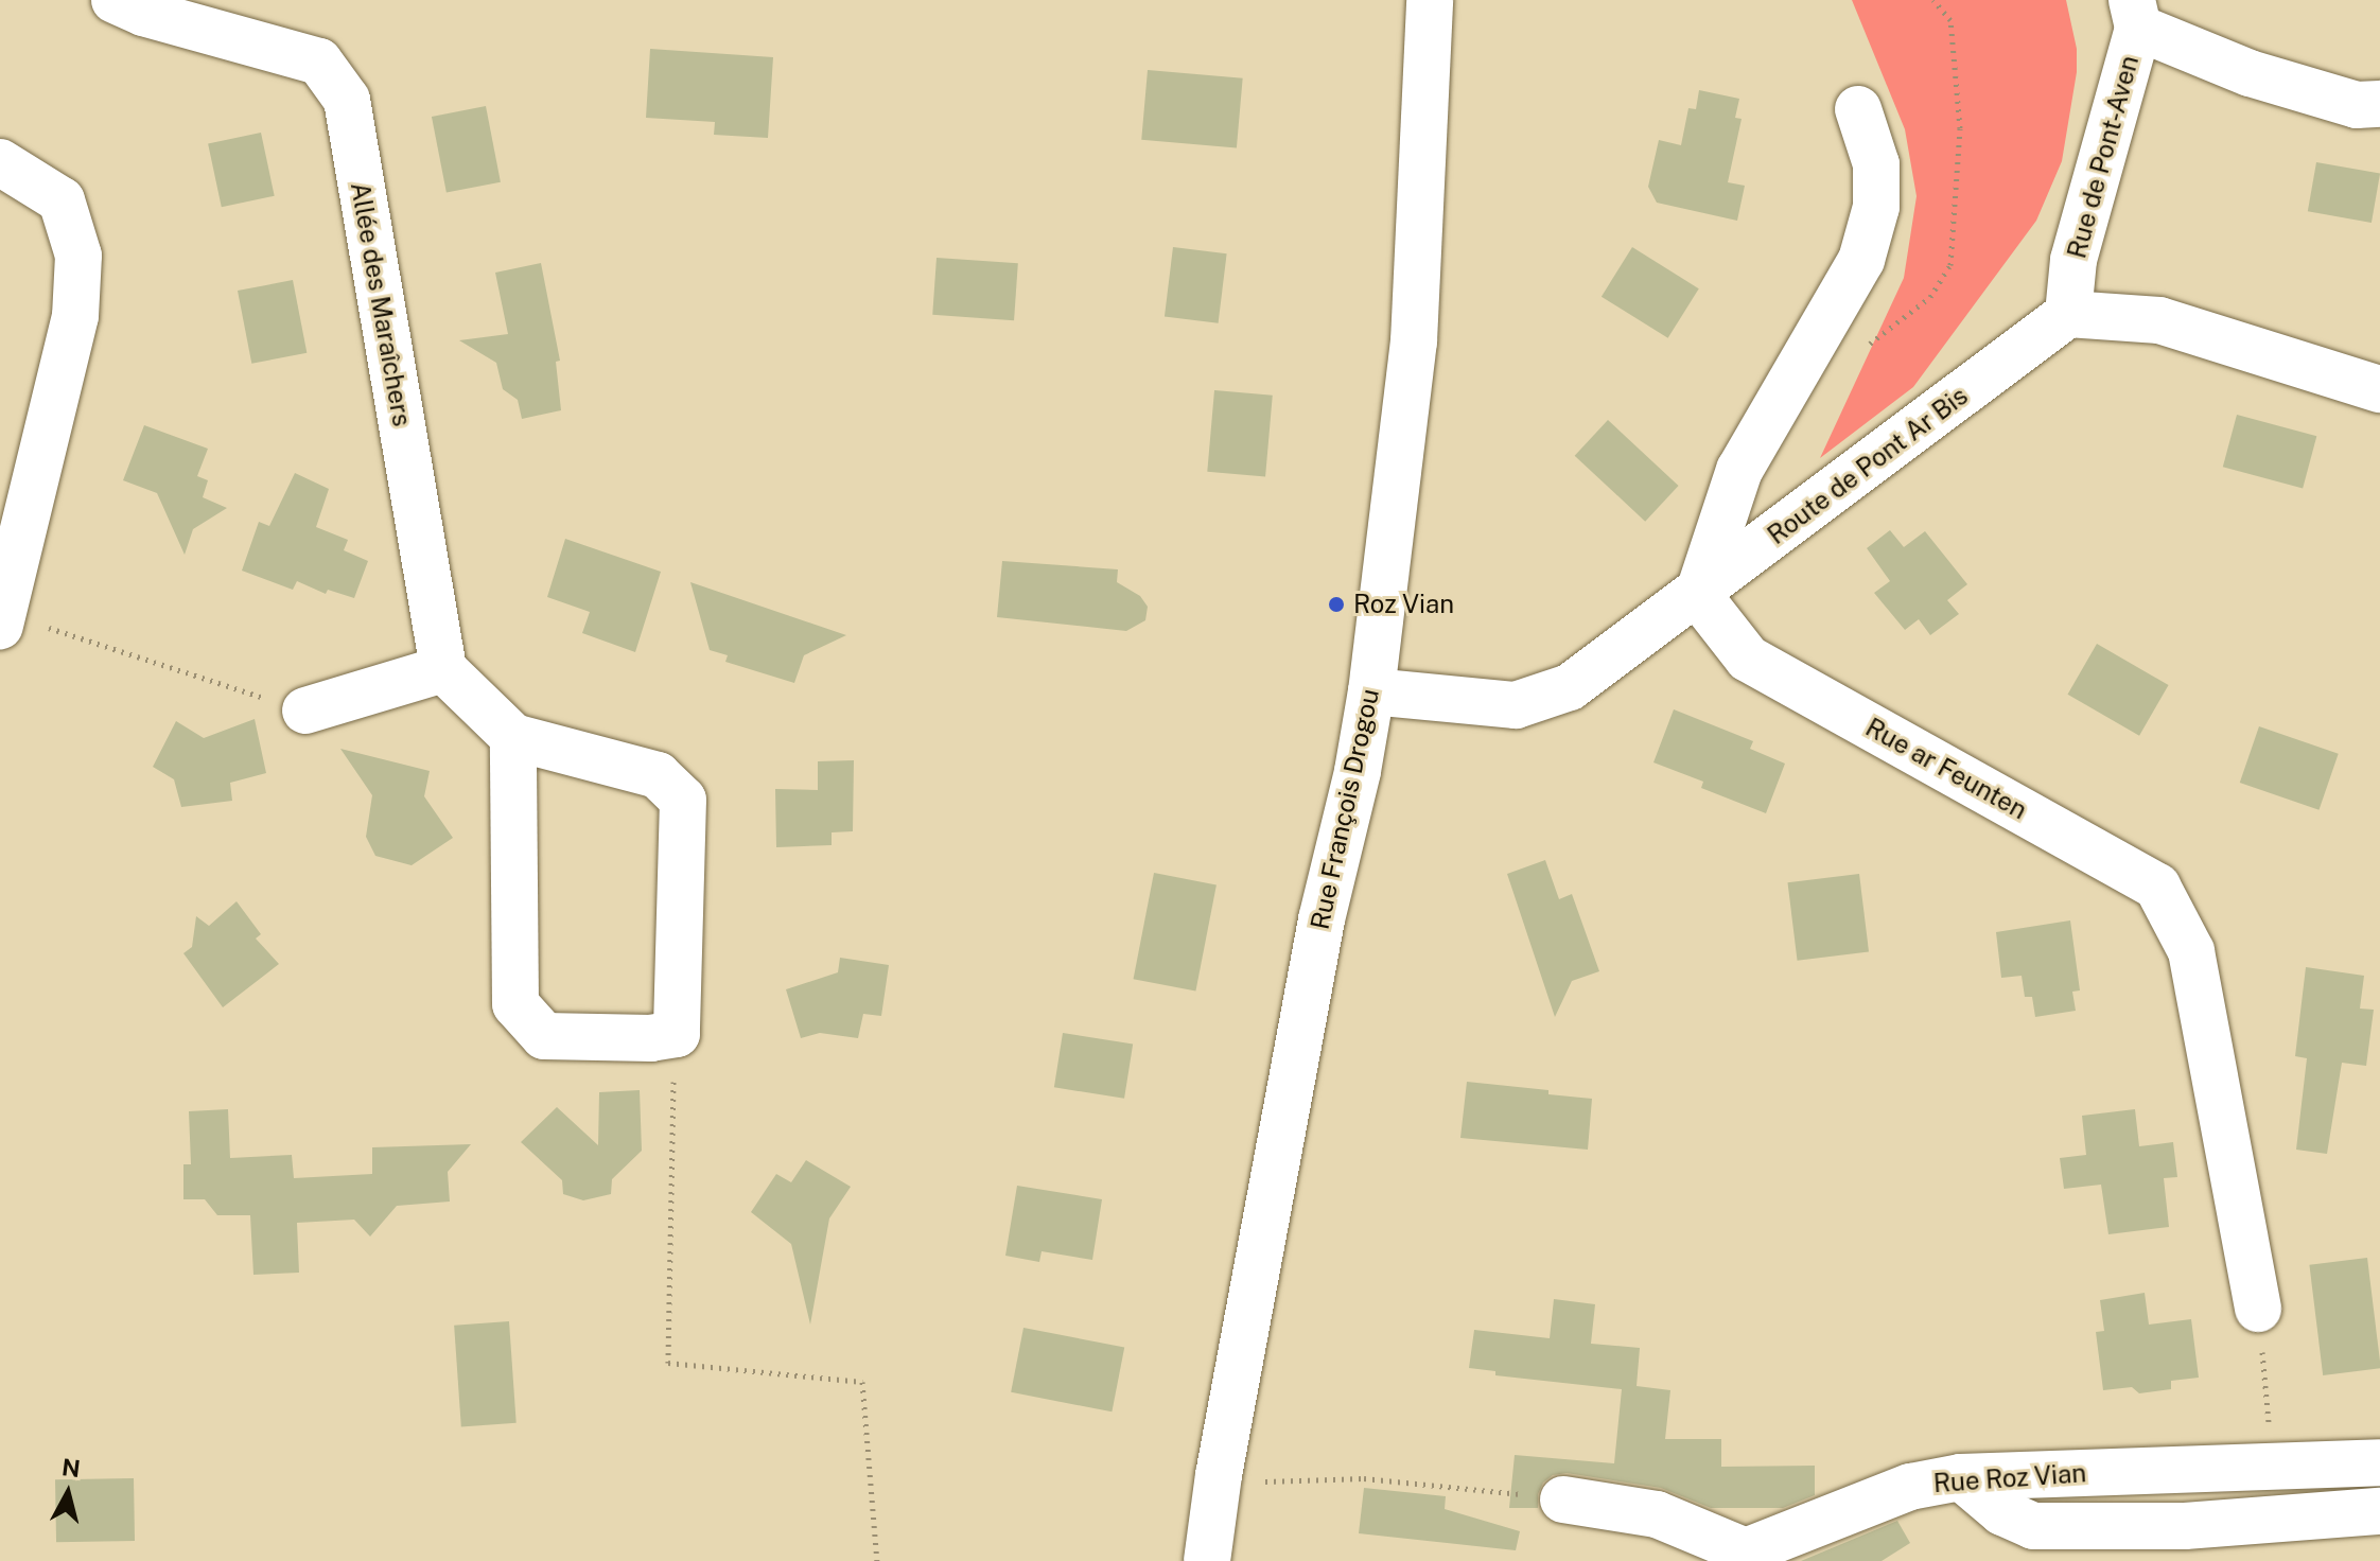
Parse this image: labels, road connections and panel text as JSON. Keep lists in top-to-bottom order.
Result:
{
  "streets": {
    "street": [
      "Rue de Pont-Aven",
      "Allée des Maraîchers",
      "Route de Pont Ar Bis",
      "Rue ar Feunten",
      "Rue François Drogou",
      "Rue Roz Vian"
    ]
  },
  "crossings": [
    ["Rue de Pont-Aven", "Route de Pont Ar Bis"],
    ["Route de Pont Ar Bis", "Rue ar Feunten"],
    ["Route de Pont Ar Bis", "Rue François Drogou"]
  ],
  "places": ["Roz Vian"],
  "north": "top"
}
